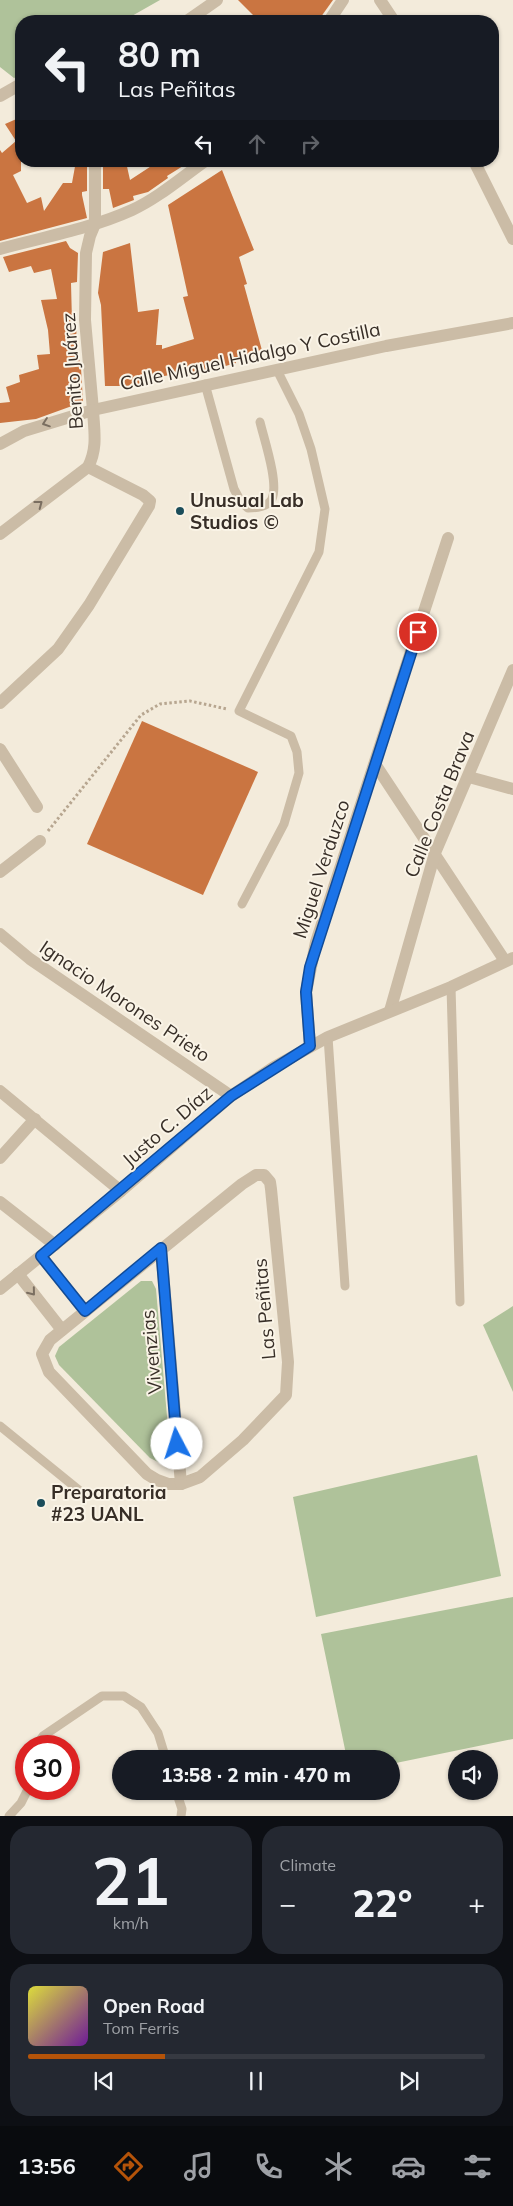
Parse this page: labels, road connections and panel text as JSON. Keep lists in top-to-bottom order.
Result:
{
  "streets": {
    "street": [
      "Calle Miguel Hidalgo Y Costilla",
      "Benito Juárez",
      "Calle Costa Brava",
      "Miguel Verduzco",
      "Ignacio Morones Prieto",
      "Justo C. Díaz",
      "Las Peñitas",
      "Vivenzias"
    ]
  },
  "crossings": [
    ["Calle Miguel Hidalgo Y Costilla", "Benito Juárez"],
    ["Calle Costa Brava", "Justo C. Díaz"],
    ["Miguel Verduzco", "Justo C. Díaz"],
    ["Ignacio Morones Prieto", "Justo C. Díaz"],
    ["Las Peñitas", "Vivenzias"]
  ],
  "places": ["Unusual Lab Studios ©", "Preparatoria #23 UANL"],
  "page": {
    "turn": ["80 m", "Las Peñitas"],
    "limit": "30",
    "trip": "13:58 · 2 min · 470 m",
    "tile": [
      ["21", "km/h"],
      "Climate"
    ],
    "heat": ["−", "22°", "+"],
    "song": ["Open Road", "Tom Ferris"],
    "tabs": "13:56"
  }
}
